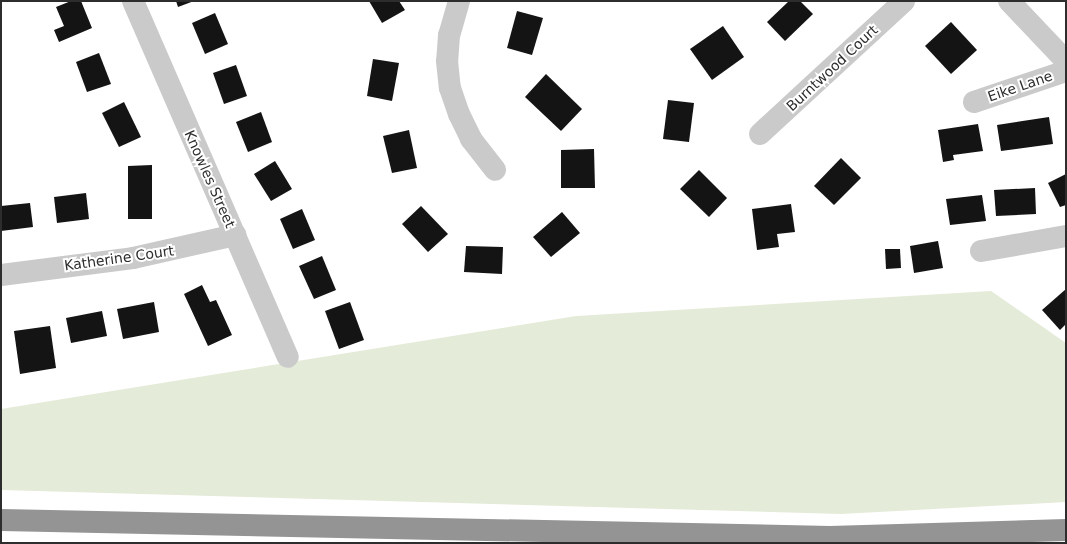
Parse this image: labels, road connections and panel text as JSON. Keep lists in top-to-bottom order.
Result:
{
  "streets": {
    "street": [
      "Burntwood Court",
      "Eike Lane",
      "Knowles Street",
      "Katherine Court"
    ]
  },
  "crossings": [
    ["Knowles Street", "Katherine Court"]
  ]
}
